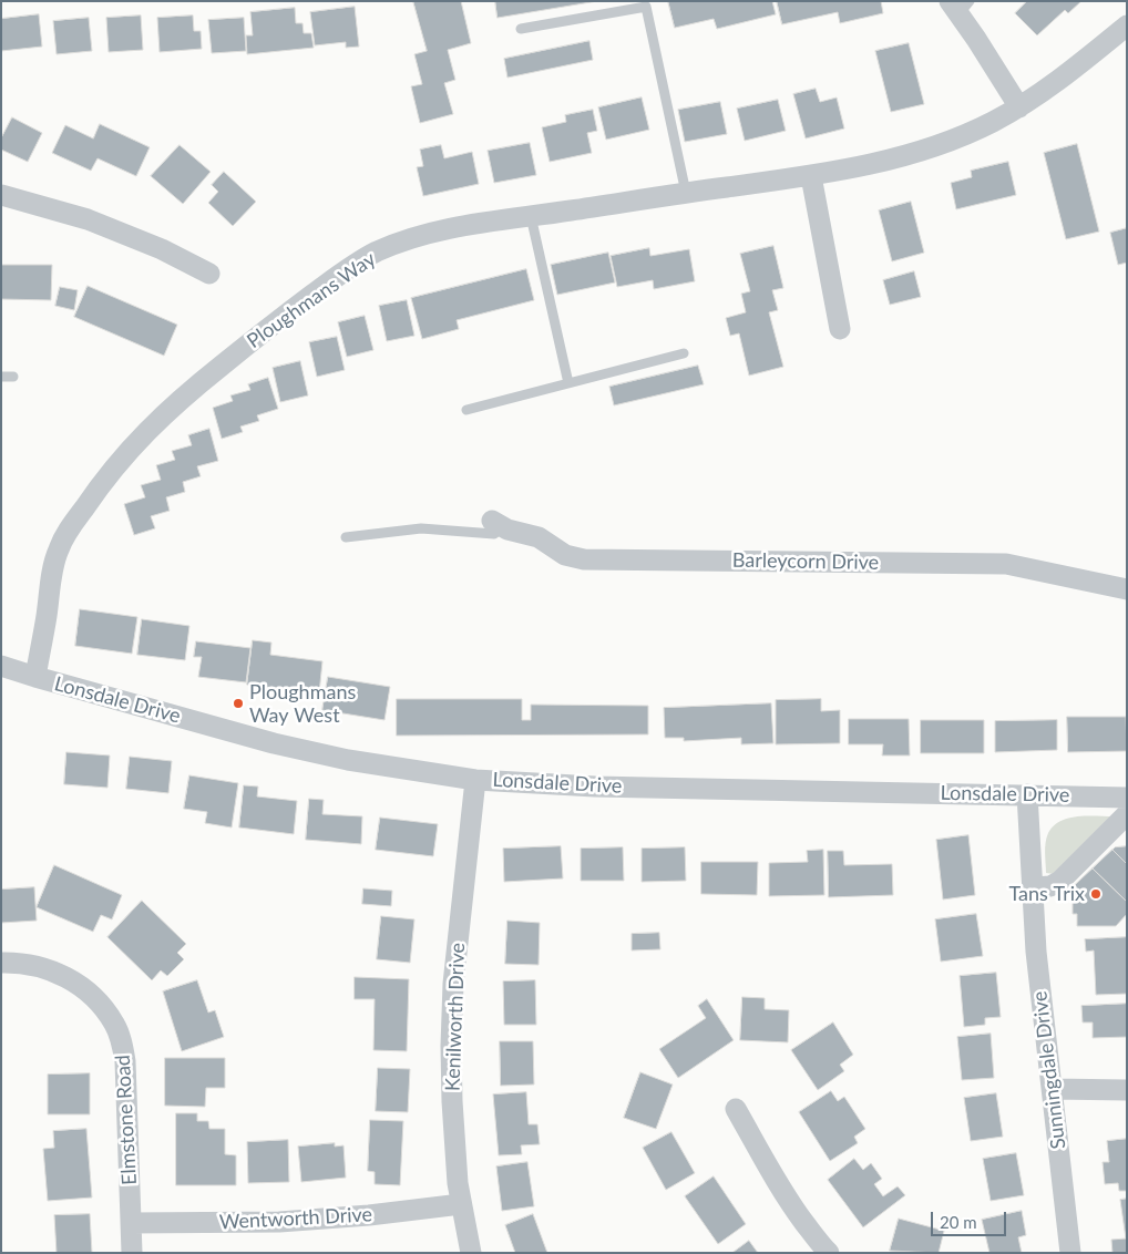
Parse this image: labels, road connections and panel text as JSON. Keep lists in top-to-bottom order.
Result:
{
  "streets": {
    "street": [
      "Ploughmans Way",
      "Barleycorn Drive",
      "Lonsdale Drive",
      "Kenilworth Drive",
      "Sunningdale Drive",
      "Elmstone Road",
      "Wentworth Drive"
    ]
  },
  "crossings": [
    ["Ploughmans Way", "Lonsdale Drive"],
    ["Lonsdale Drive", "Kenilworth Drive"],
    ["Lonsdale Drive", "Sunningdale Drive"],
    ["Kenilworth Drive", "Wentworth Drive"],
    ["Elmstone Road", "Wentworth Drive"]
  ],
  "places": ["Ploughmans Way West", "Tans Trix"],
  "scale_bar": "20 m"
}
